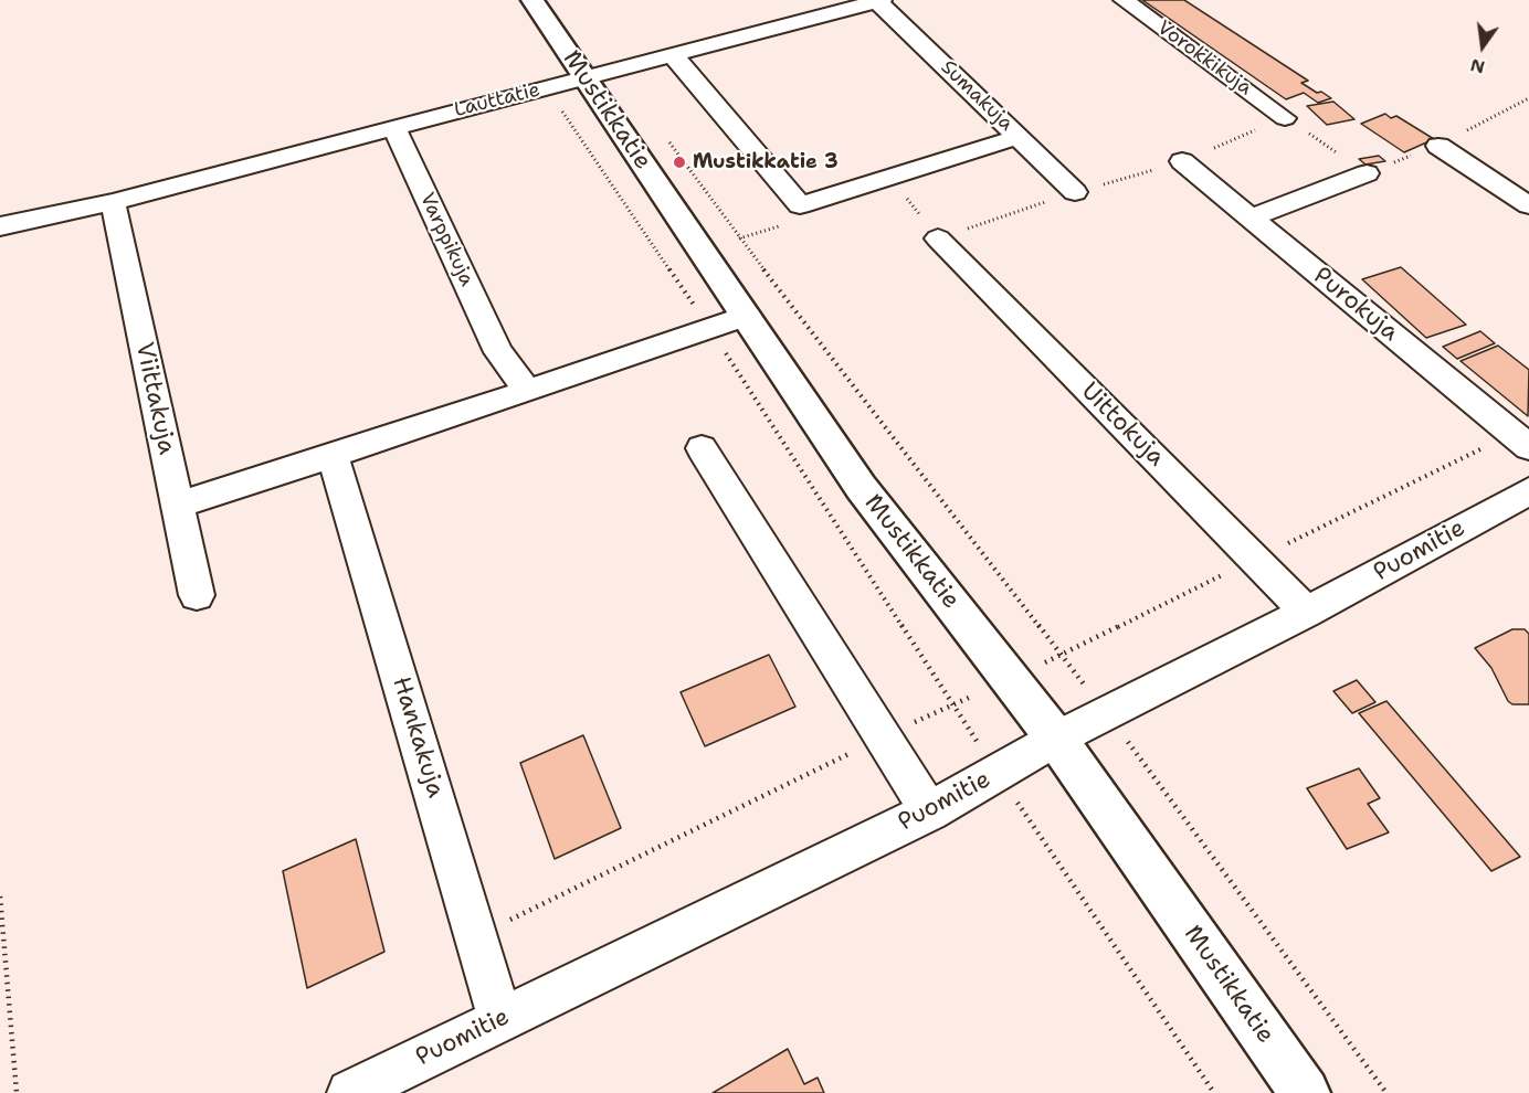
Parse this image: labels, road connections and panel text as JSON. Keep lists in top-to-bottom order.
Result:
{
  "streets": {
    "street": [
      "Vorokkikuja",
      "Sumakuja",
      "Lauttatie",
      "Mustikkatie",
      "Varppikuja",
      "Purokuja",
      "Viittakuja",
      "Uittokuja",
      "Puomitie",
      "Hankakuja"
    ]
  },
  "crossings": [
    ["Sumakuja", "Lauttatie"],
    ["Lauttatie", "Mustikkatie"],
    ["Lauttatie", "Varppikuja"],
    ["Lauttatie", "Viittakuja"],
    ["Mustikkatie", "Puomitie"],
    ["Uittokuja", "Puomitie"],
    ["Puomitie", "Hankakuja"]
  ],
  "places": ["Mustikkatie 3"],
  "north": "bottom"
}
